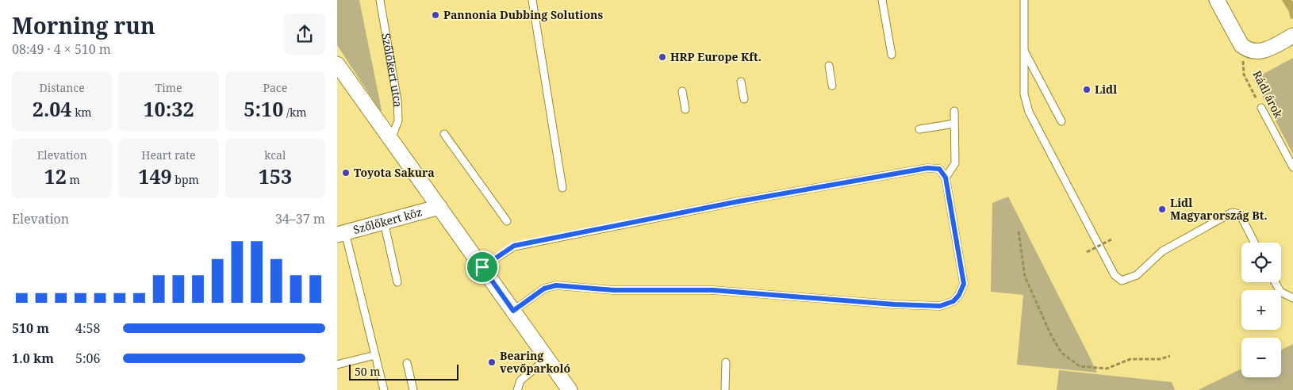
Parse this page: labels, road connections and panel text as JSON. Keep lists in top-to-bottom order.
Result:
{
  "streets": {
    "street": ["Szőlőkert köz"],
    "lane": ["Szőlőkert utca", "Rádl árok"]
  },
  "places": [
    "Pannonia Dubbing Solutions",
    "HRP Europe Kft.",
    "Lidl",
    "Toyota Sakura",
    "Lidl Magyarország Bt.",
    "Bearing vevőparkoló"
  ],
  "scale_bar": "50 m",
  "page": {
    "heading": ["Morning run", "08:49 · 4 × 510 m"],
    "stats": [
      ["Distance", "2.04 km"],
      ["Time", "10:32"],
      ["Pace", "5:10 /km"],
      ["Elevation", "12 m"],
      ["Heart rate", "149 bpm"],
      ["kcal", "153"]
    ],
    "chart": ["Elevation", "34–37 m"],
    "map_buttons": ["+", "−"],
    "list": [
      {
        "name": "510 m",
        "note": "4:58"
      },
      {
        "name": "1.0 km",
        "note": "5:06"
      }
    ],
    "scale": "50 m"
  }
}
